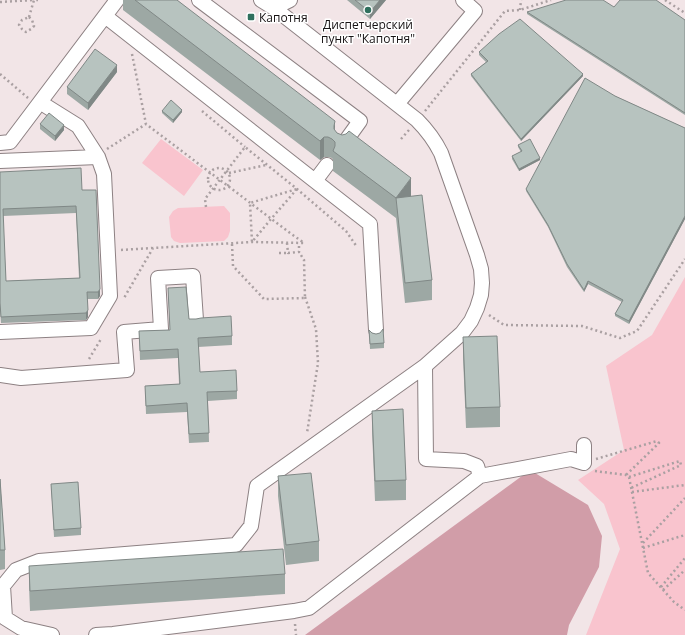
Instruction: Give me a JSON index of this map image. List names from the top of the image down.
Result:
{
  "places": {
    "other": ["Диспетчерский пункт \"Капотня\""],
    "transit": ["Капотня"]
  }
}
